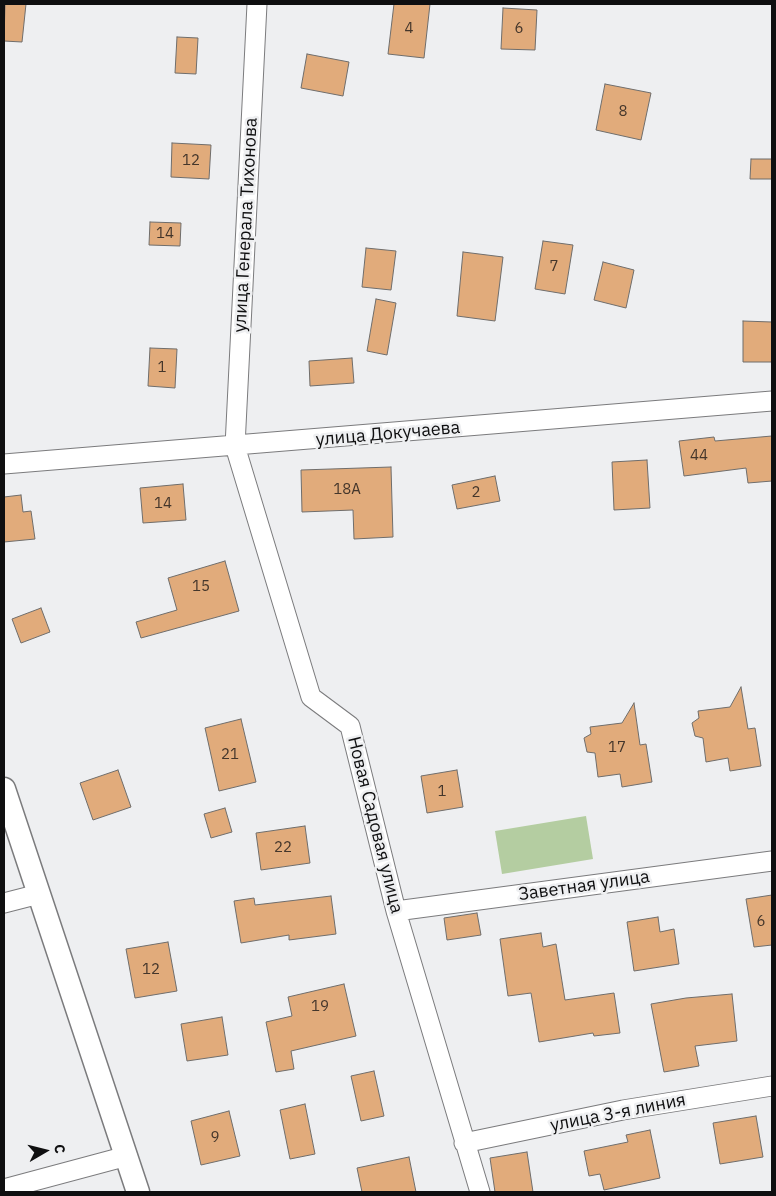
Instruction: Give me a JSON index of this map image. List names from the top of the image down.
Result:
{
  "streets": {
    "street": [
      "улица Генерала Тихонова",
      "улица Докучаева",
      "Новая Садовая улица",
      "Заветная улица",
      "улица 3-я линия"
    ]
  },
  "crossings": [
    ["улица Генерала Тихонова", "улица Докучаева"],
    ["улица Генерала Тихонова", "Новая Садовая улица"],
    ["улица Докучаева", "Новая Садовая улица"],
    ["Новая Садовая улица", "Заветная улица"],
    ["Новая Садовая улица", "улица 3-я линия"]
  ],
  "house_numbers": [
    "4",
    "6",
    "8",
    "12",
    "14",
    "7",
    "1",
    "44",
    "18А",
    "2",
    "14",
    "15",
    "17",
    "21",
    "1",
    "22",
    "6",
    "12",
    "19",
    "9"
  ],
  "north": "right"
}
